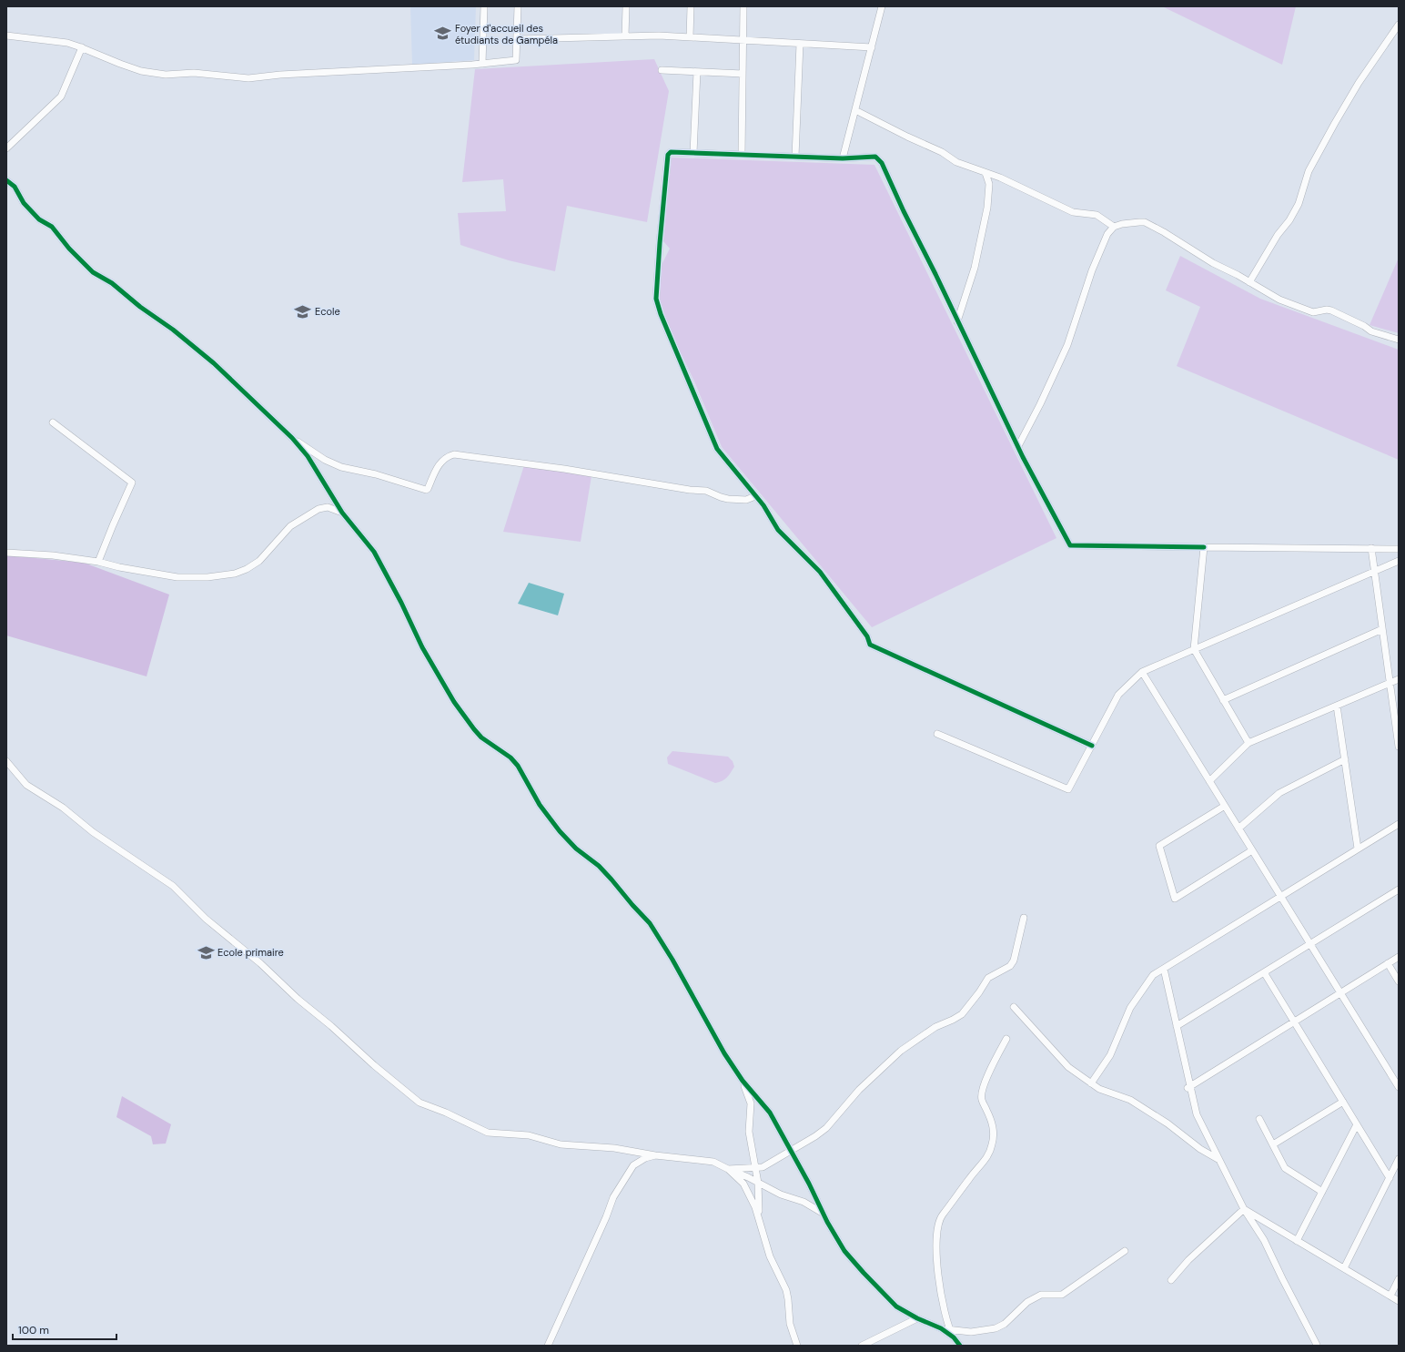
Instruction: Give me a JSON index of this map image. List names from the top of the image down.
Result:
{
  "places": {
    "school or university": ["Foyer d'accueil des étudiants de Gampéla", "Ecole", "Ecole primaire"]
  },
  "scale_bar": "100 m"
}
